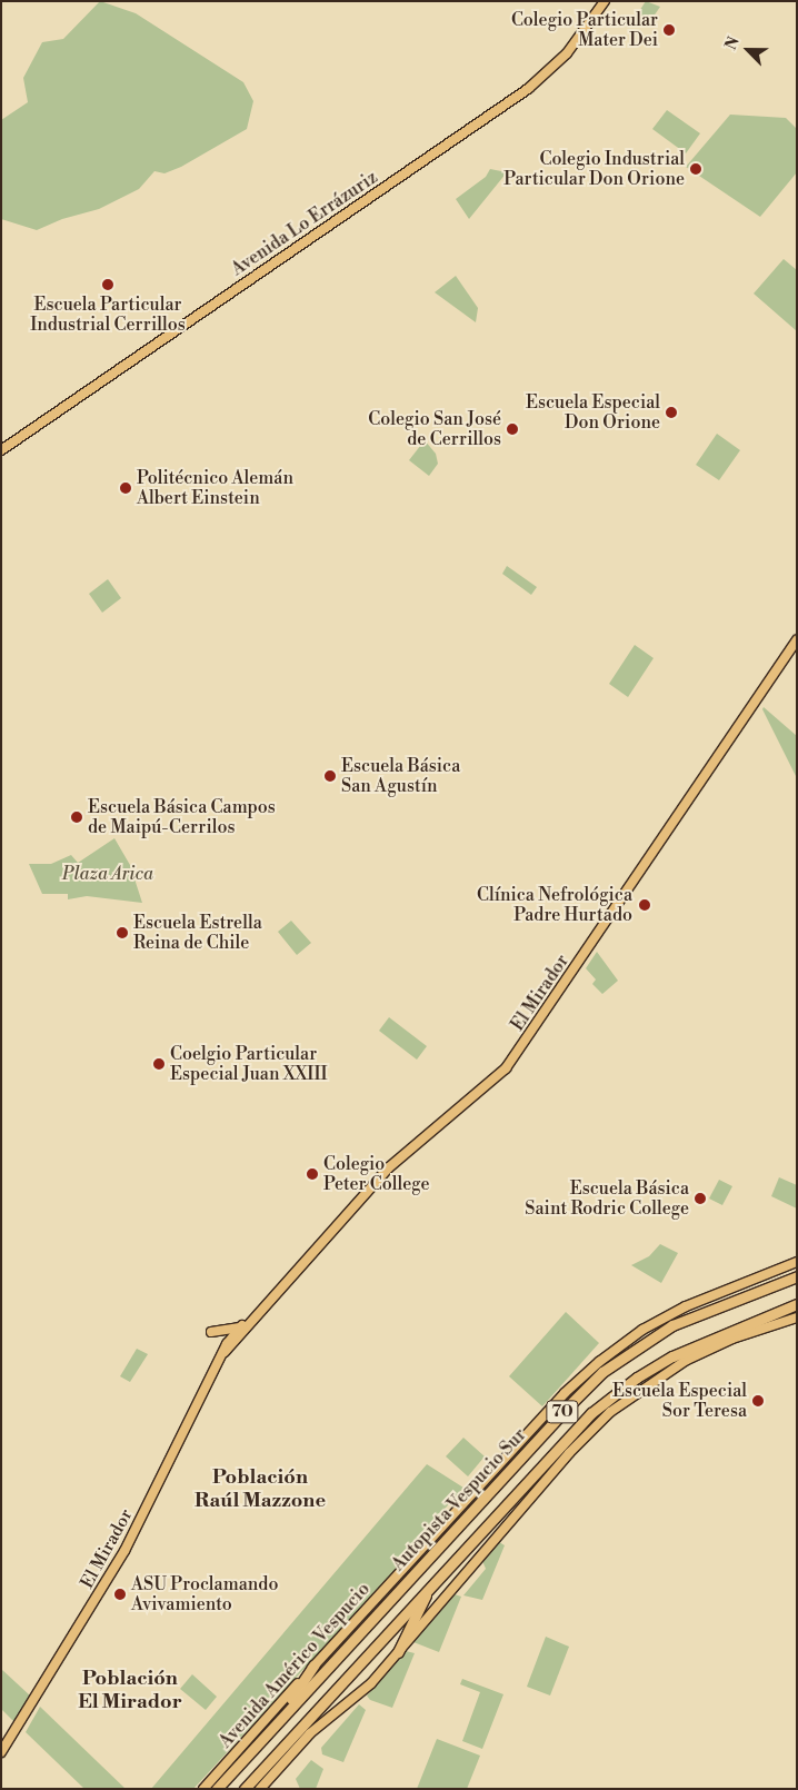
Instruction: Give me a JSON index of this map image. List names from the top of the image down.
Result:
{
  "streets": {
    "highway": ["70", "Autopista Vespucio Sur"],
    "main road": ["Avenida Lo Errázuriz", "El Mirador", "Avenida Américo Vespucio"]
  },
  "districts": ["Población Raúl Mazzone", "Población El Mirador"],
  "parks": ["Plaza Arica"],
  "places": [
    "Colegio Particular Mater Dei",
    "Colegio Industrial Particular Don Orione",
    "Escuela Particular Industrial Cerrillos",
    "Escuela Especial Don Orione",
    "Colegio San José de Cerrillos",
    "Politécnico Alemán Albert Einstein",
    "Escuela Básica San Agustín",
    "Escuela Básica Campos de Maipú-Cerrilos",
    "Clínica Nefrológica Padre Hurtado",
    "Escuela Estrella Reina de Chile",
    "Coelgio Particular Especial Juan XXIII",
    "Colegio Peter College",
    "Escuela Básica Saint Rodric College",
    "Escuela Especial Sor Teresa",
    "ASU Proclamando Avivamiento"
  ],
  "north": "top left"
}
